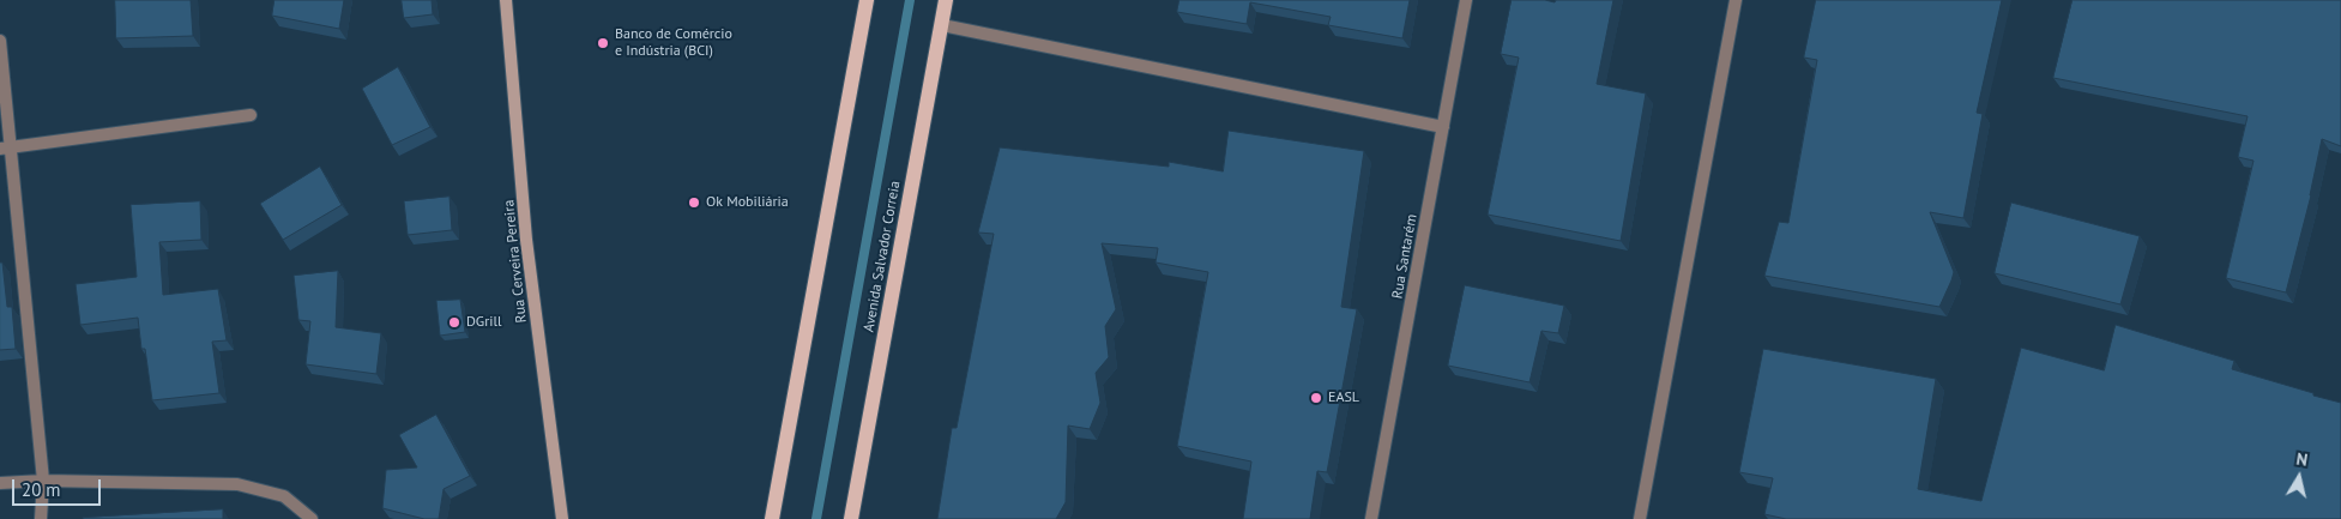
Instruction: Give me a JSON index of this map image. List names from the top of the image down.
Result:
{
  "streets": {
    "main road": ["Avenida Salvador Correia", "Rua Cerveira Pereira"],
    "street": ["Rua Santarém"]
  },
  "places": [
    "Banco de Comércio e Indústria (BCI)",
    "Ok Mobiliária",
    "DGrill",
    "EASL"
  ],
  "scale_bar": "20 m",
  "north": "top"
}
